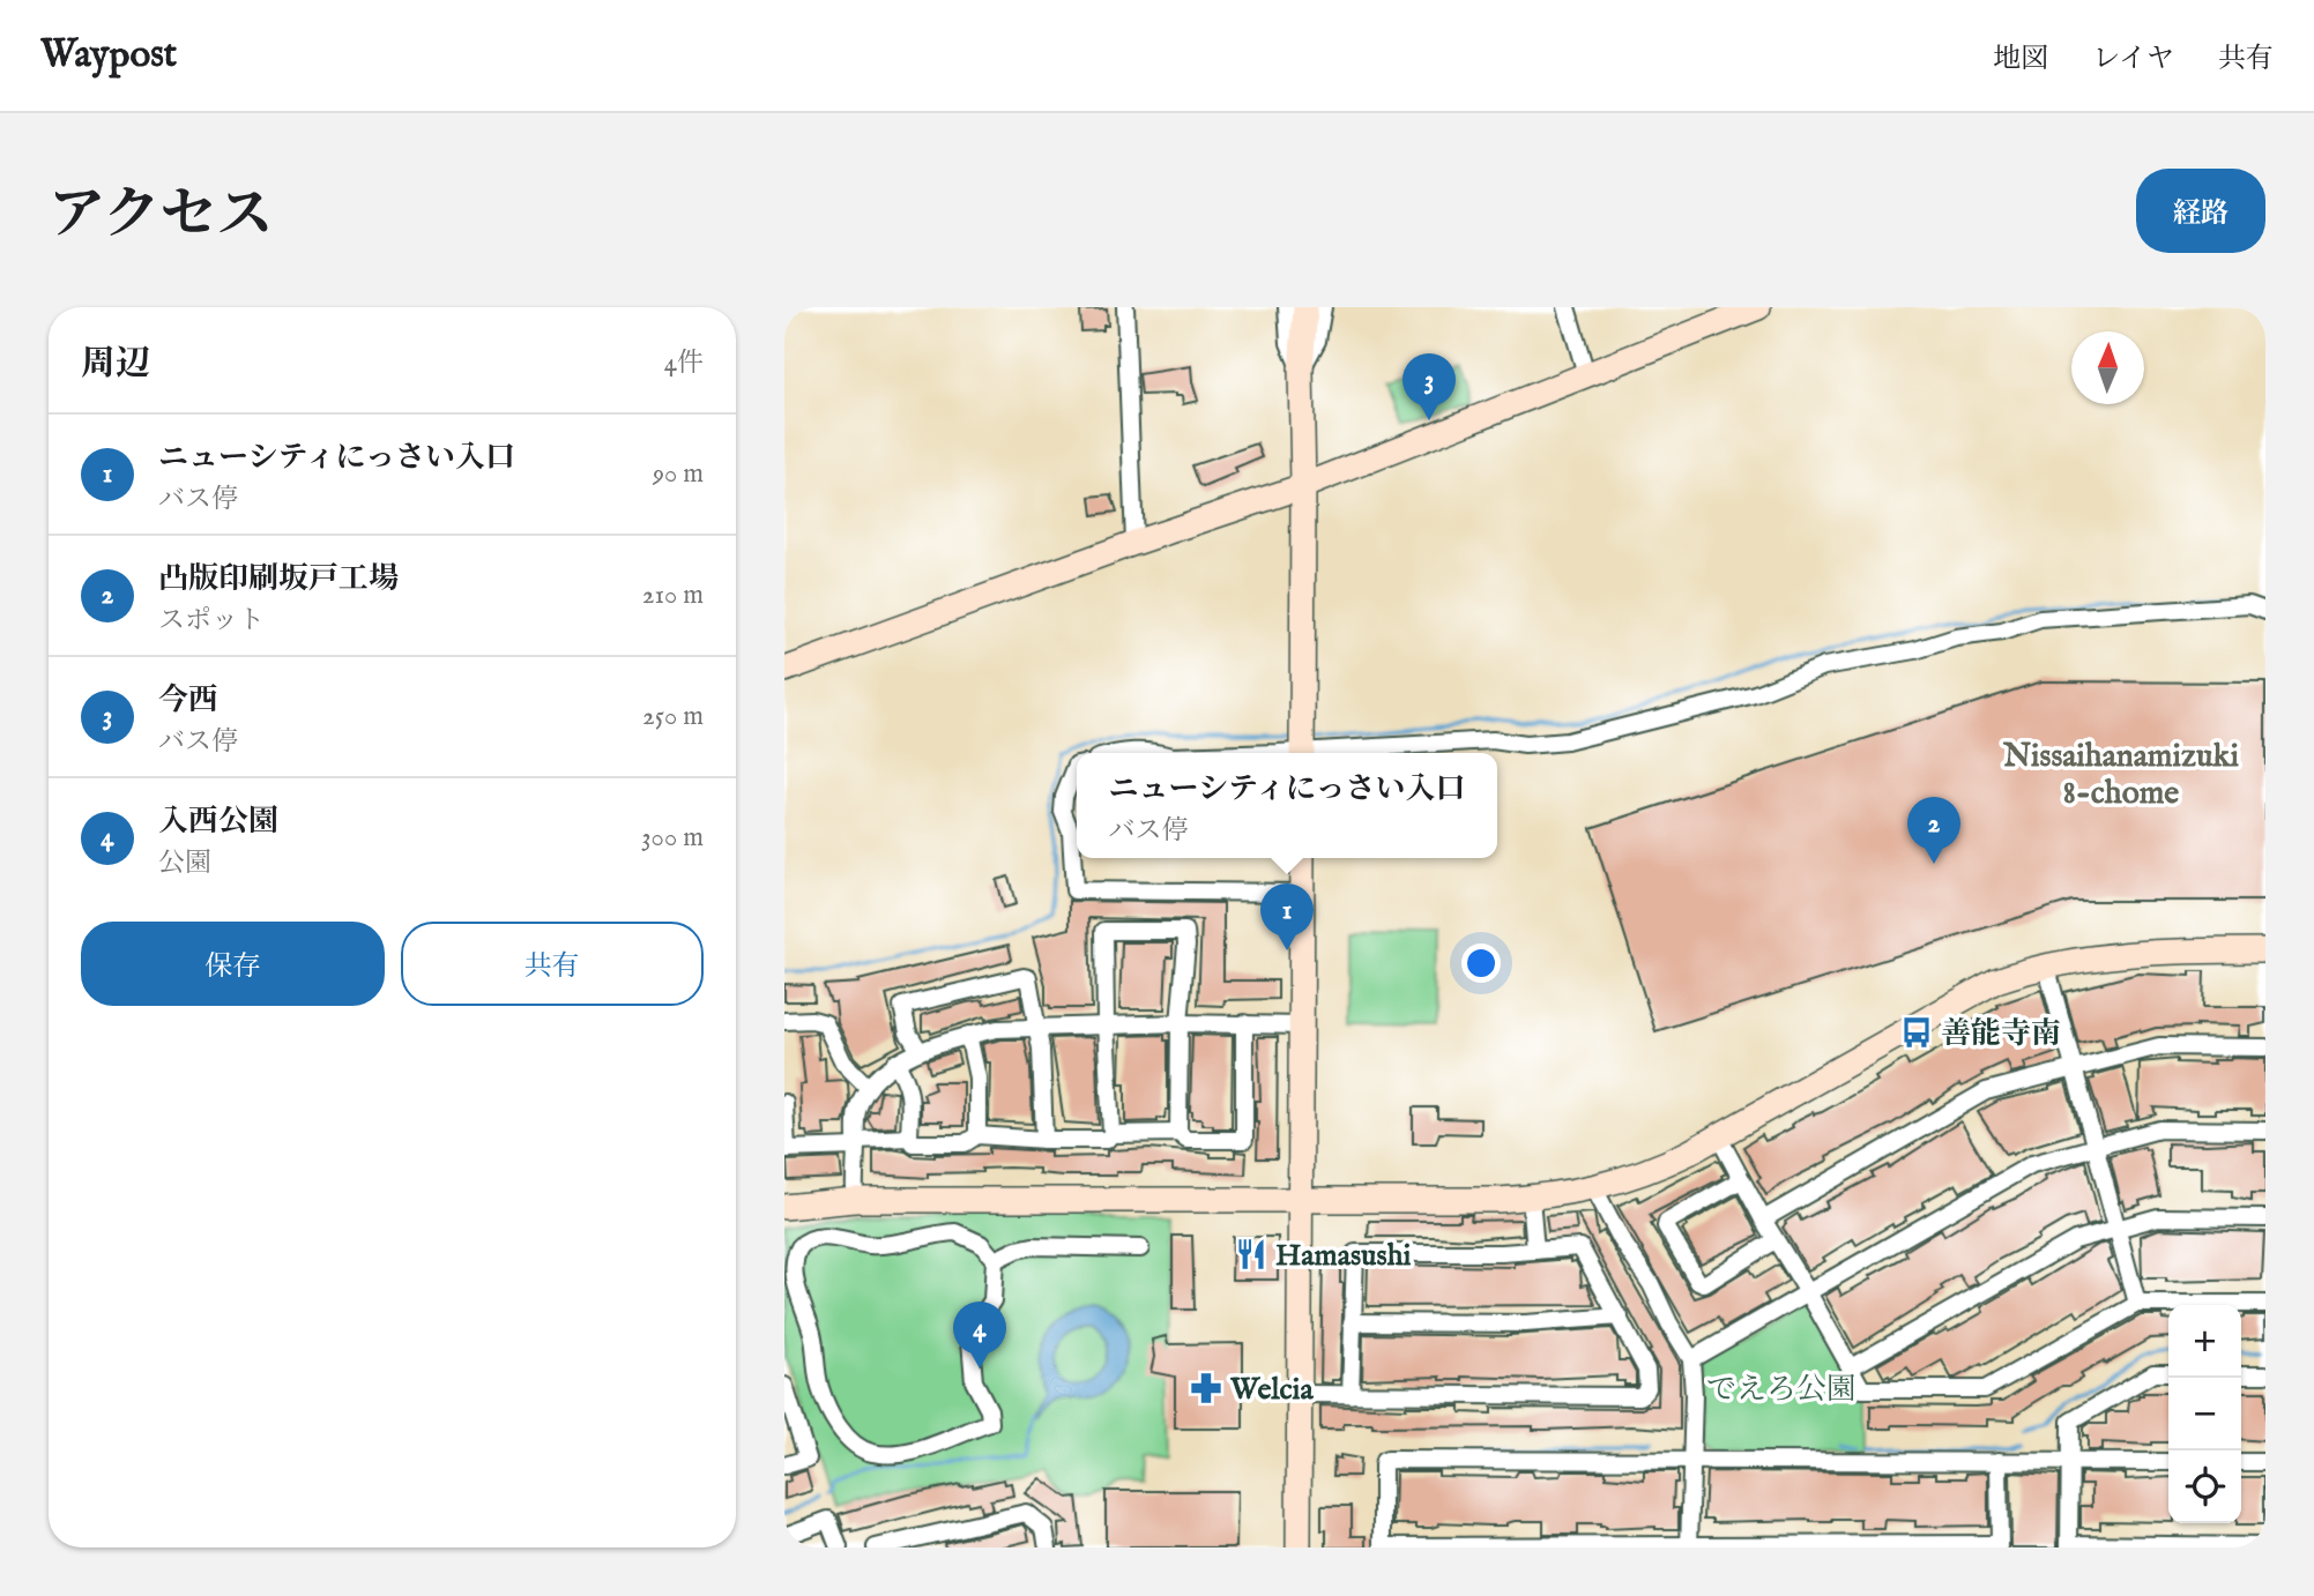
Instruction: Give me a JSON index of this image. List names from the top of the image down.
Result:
{
  "districts": ["Nissaihanamizuki 8-chome"],
  "parks": ["でえろ公園"],
  "places": {
    "bus stop": ["善能寺南"],
    "restaurant": ["Hamasushi"],
    "pharmacy": ["Welcia"]
  },
  "north": "top",
  "page": {
    "header": "Waypost",
    "nav": ["地図", "レイヤ", "共有"],
    "title": "アクセス",
    "buttons": [
      "経路",
      ["保存", "共有"]
    ],
    "heading": ["周辺", "4件"],
    "pins": [
      "3",
      "2",
      "1",
      "4"
    ],
    "list": [
      {
        "mark": "1",
        "name": "ニューシティにっさい入口",
        "note": "バス停",
        "value": "90 m"
      },
      {
        "mark": "2",
        "name": "凸版印刷坂戸工場",
        "note": "スポット",
        "value": "210 m"
      },
      {
        "mark": "3",
        "name": "今西",
        "note": "バス停",
        "value": "250 m"
      },
      {
        "mark": "4",
        "name": "入西公園",
        "note": "公園",
        "value": "300 m"
      }
    ],
    "popup": ["ニューシティにっさい入口", "バス停"],
    "map_buttons": ["+", "−"]
  }
}
